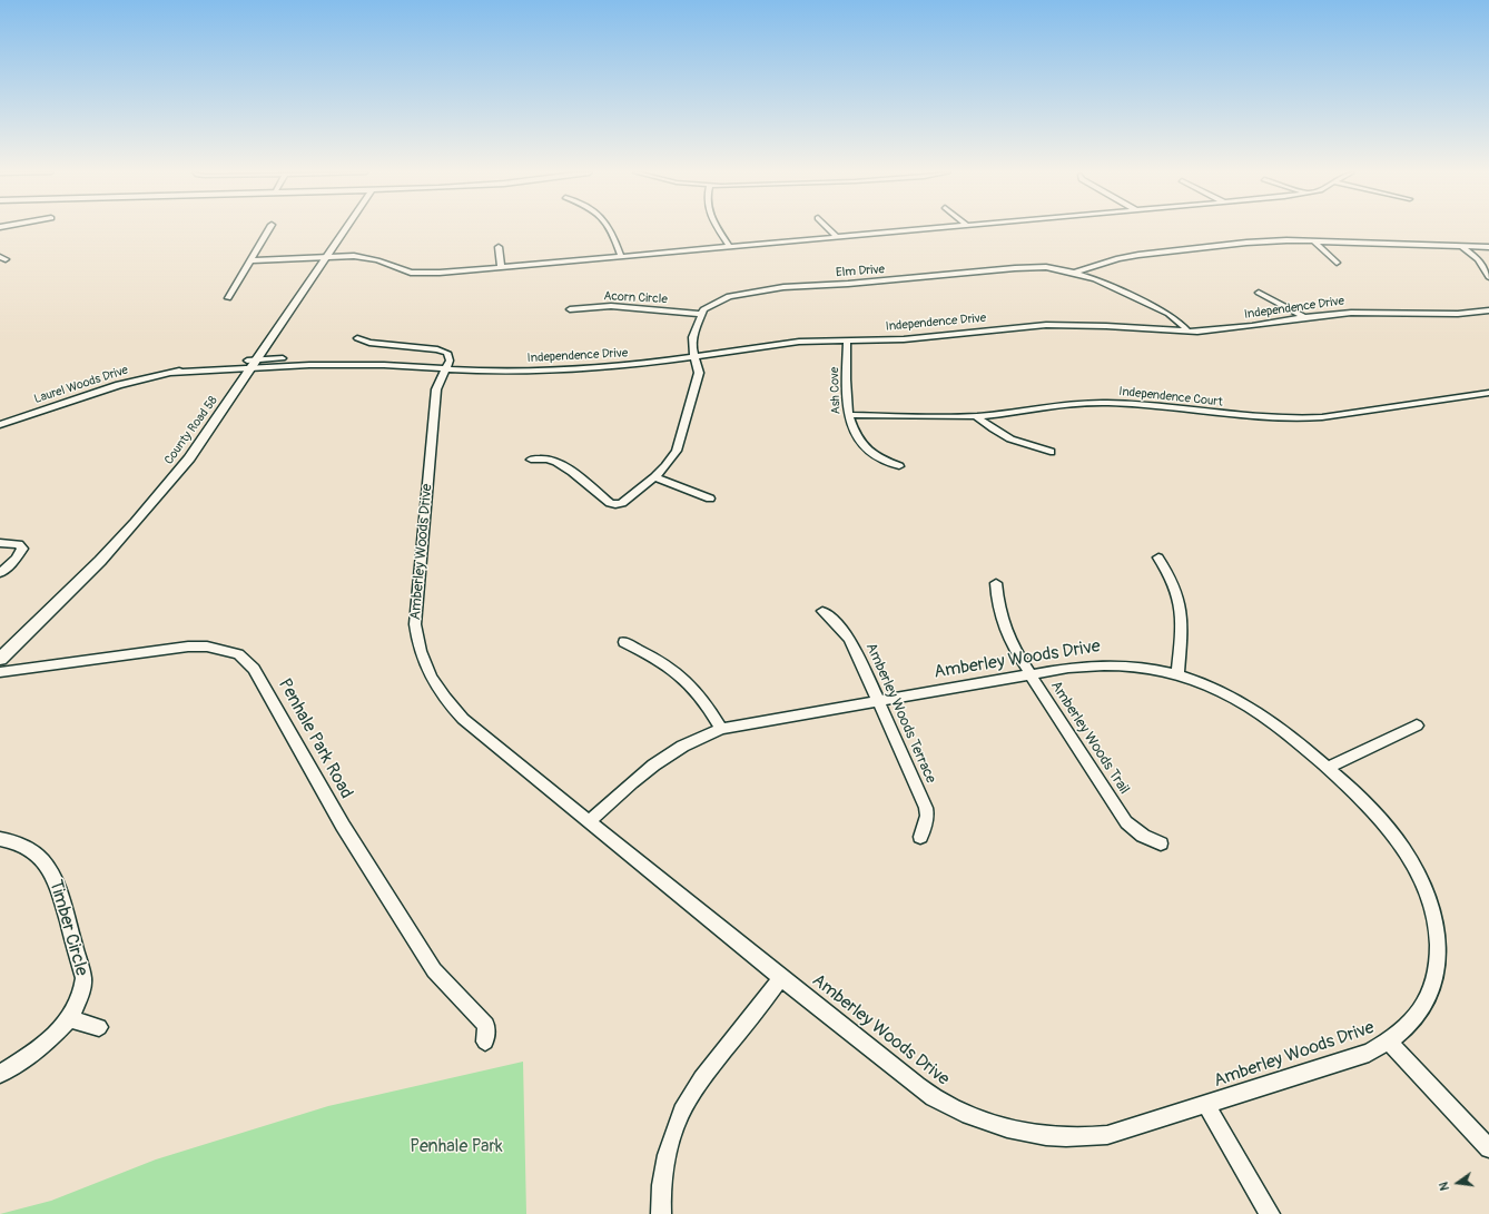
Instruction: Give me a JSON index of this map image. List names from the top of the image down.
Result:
{
  "streets": {
    "street": [
      "Elm Drive",
      "Acorn Circle",
      "Independence Drive",
      "Laurel Woods Drive",
      "Ash Cove",
      "Independence Court",
      "County Road 58",
      "Amberley Woods Drive",
      "Amberley Woods Terrace",
      "Amberley Woods Trail",
      "Penhale Park Road",
      "Timber Circle"
    ]
  },
  "crossings": [
    ["Elm Drive", "Acorn Circle"],
    ["Elm Drive", "Independence Drive"],
    ["Independence Drive", "Laurel Woods Drive"],
    ["Independence Drive", "Ash Cove"],
    ["Independence Drive", "County Road 58"],
    ["Independence Drive", "Amberley Woods Drive"],
    ["Laurel Woods Drive", "County Road 58"],
    ["Ash Cove", "Independence Court"],
    ["Amberley Woods Drive", "Amberley Woods Terrace"],
    ["Amberley Woods Drive", "Amberley Woods Trail"]
  ],
  "parks": ["Penhale Park"],
  "north": "left"
}
